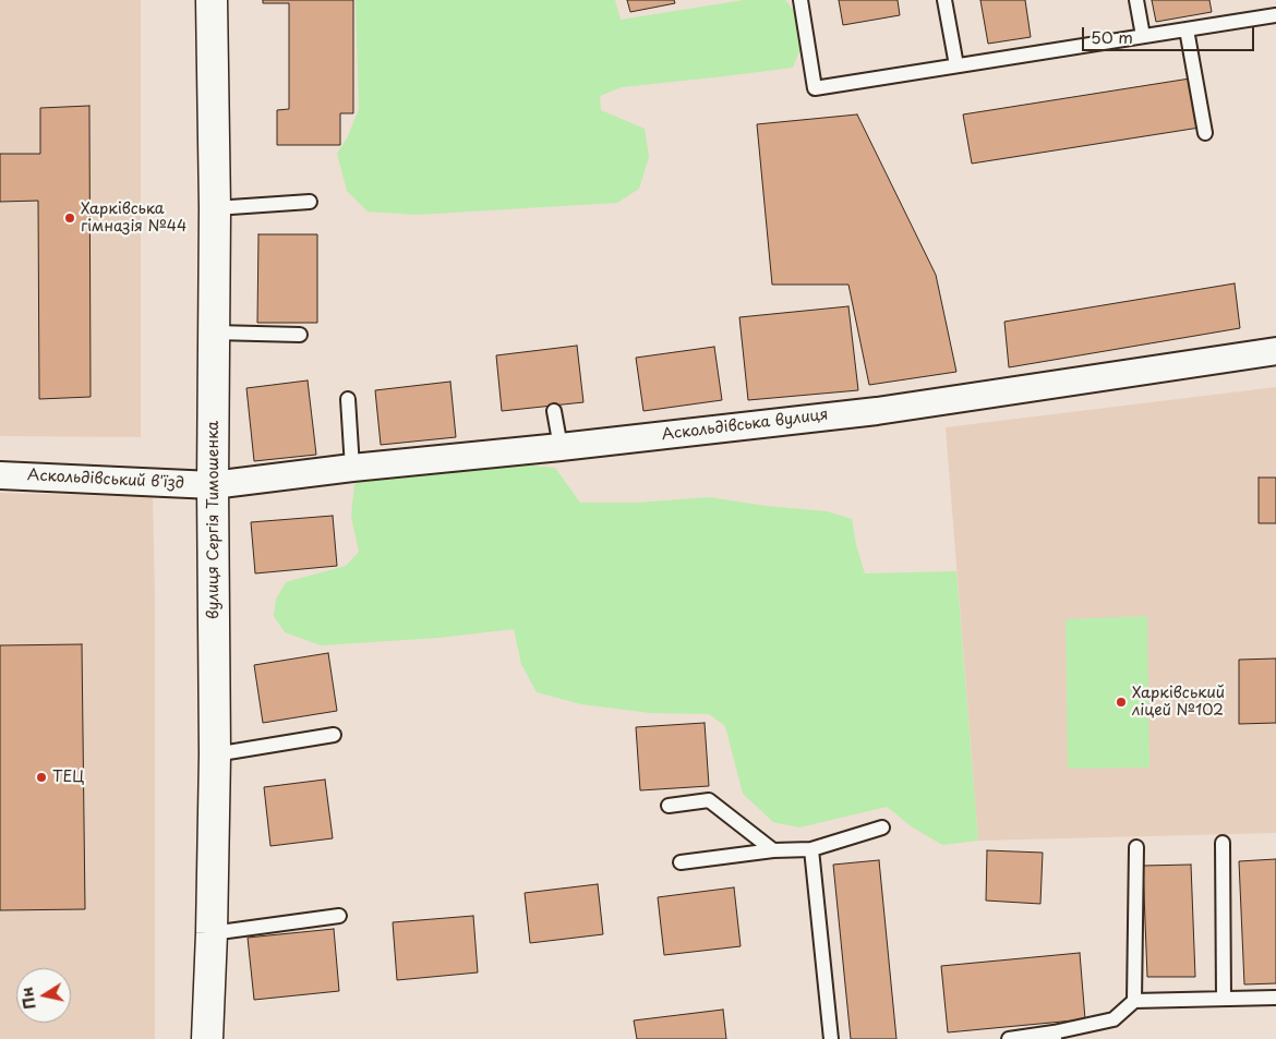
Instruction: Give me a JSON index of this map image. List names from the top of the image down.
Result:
{
  "streets": {
    "street": ["Аскольдівська вулиця", "Аскольдівський в'їзд", "вулиця Сергія Тимошенка"]
  },
  "crossings": [
    ["Аскольдівська вулиця", "Аскольдівський в'їзд"],
    ["Аскольдівська вулиця", "вулиця Сергія Тимошенка"],
    ["Аскольдівський в'їзд", "вулиця Сергія Тимошенка"]
  ],
  "places": ["Харківська гімназія №44", "Харківський ліцей №102", "ТЕЦ"],
  "scale_bar": "50 m",
  "north": "left"
}
